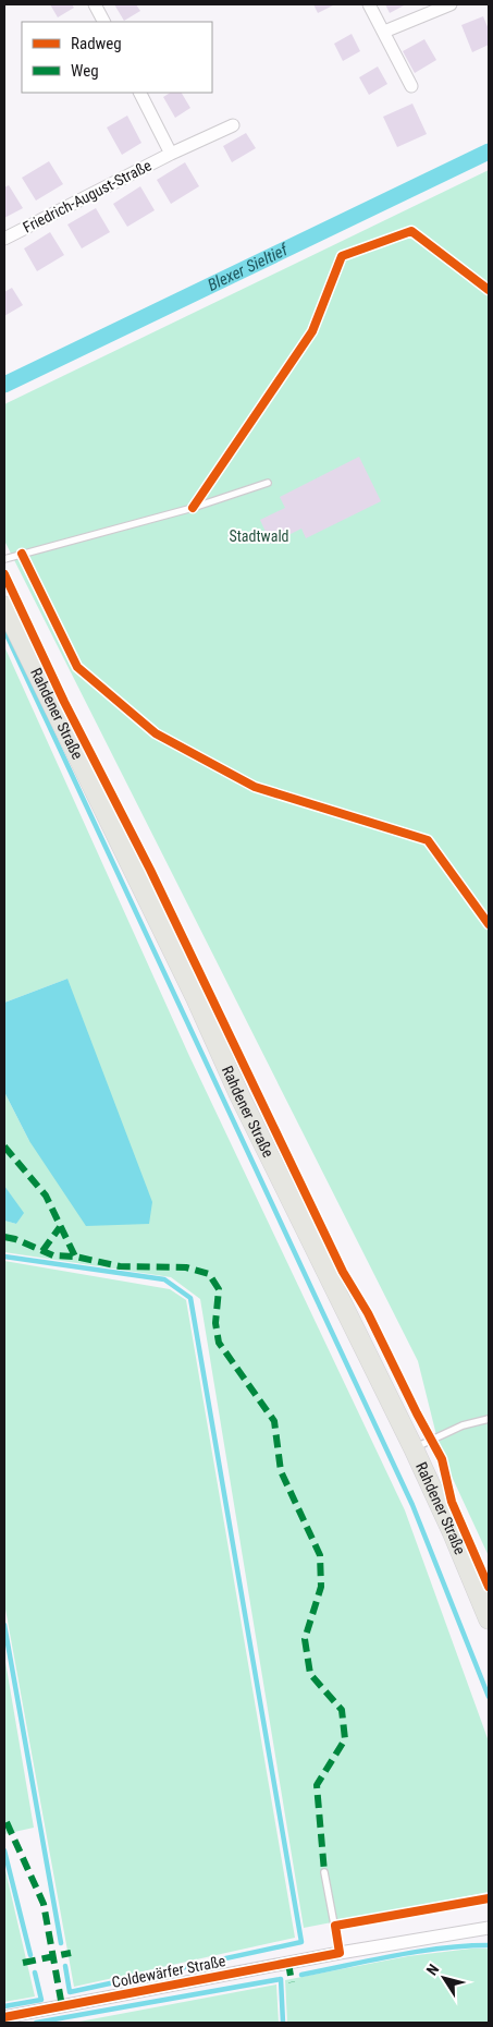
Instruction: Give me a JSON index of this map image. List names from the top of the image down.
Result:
{
  "streets": {
    "main road": ["Rahdener Straße"],
    "street": ["Friedrich-August-Straße", "Coldewärfer Straße"]
  },
  "water": ["Blexer Sieltief"],
  "parks": ["Stadtwald"],
  "legend": ["Radweg", "Weg"],
  "north": "top left"
}
